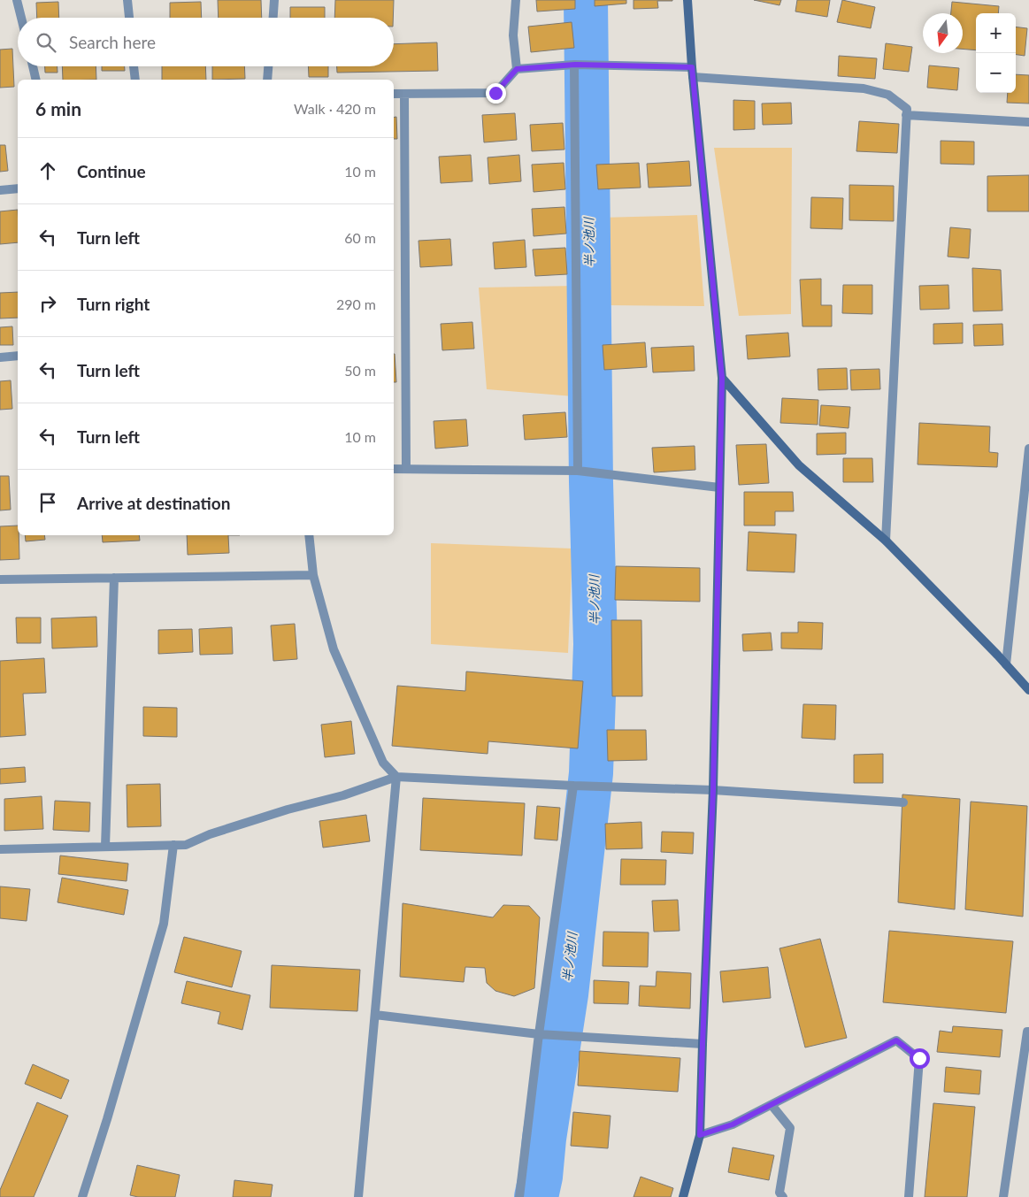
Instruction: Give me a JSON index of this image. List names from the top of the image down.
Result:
{
  "water": ["半ノ池川"],
  "north": "bottom",
  "page": {
    "map_buttons": ["+", "−"],
    "search": "Search here",
    "heading": ["6 min", "Walk · 420 m"],
    "list": [
      ["Continue", "10 m"],
      ["Turn left", "60 m"],
      ["Turn right", "290 m"],
      ["Turn left", "50 m"],
      ["Turn left", "10 m"],
      "Arrive at destination"
    ]
  }
}
